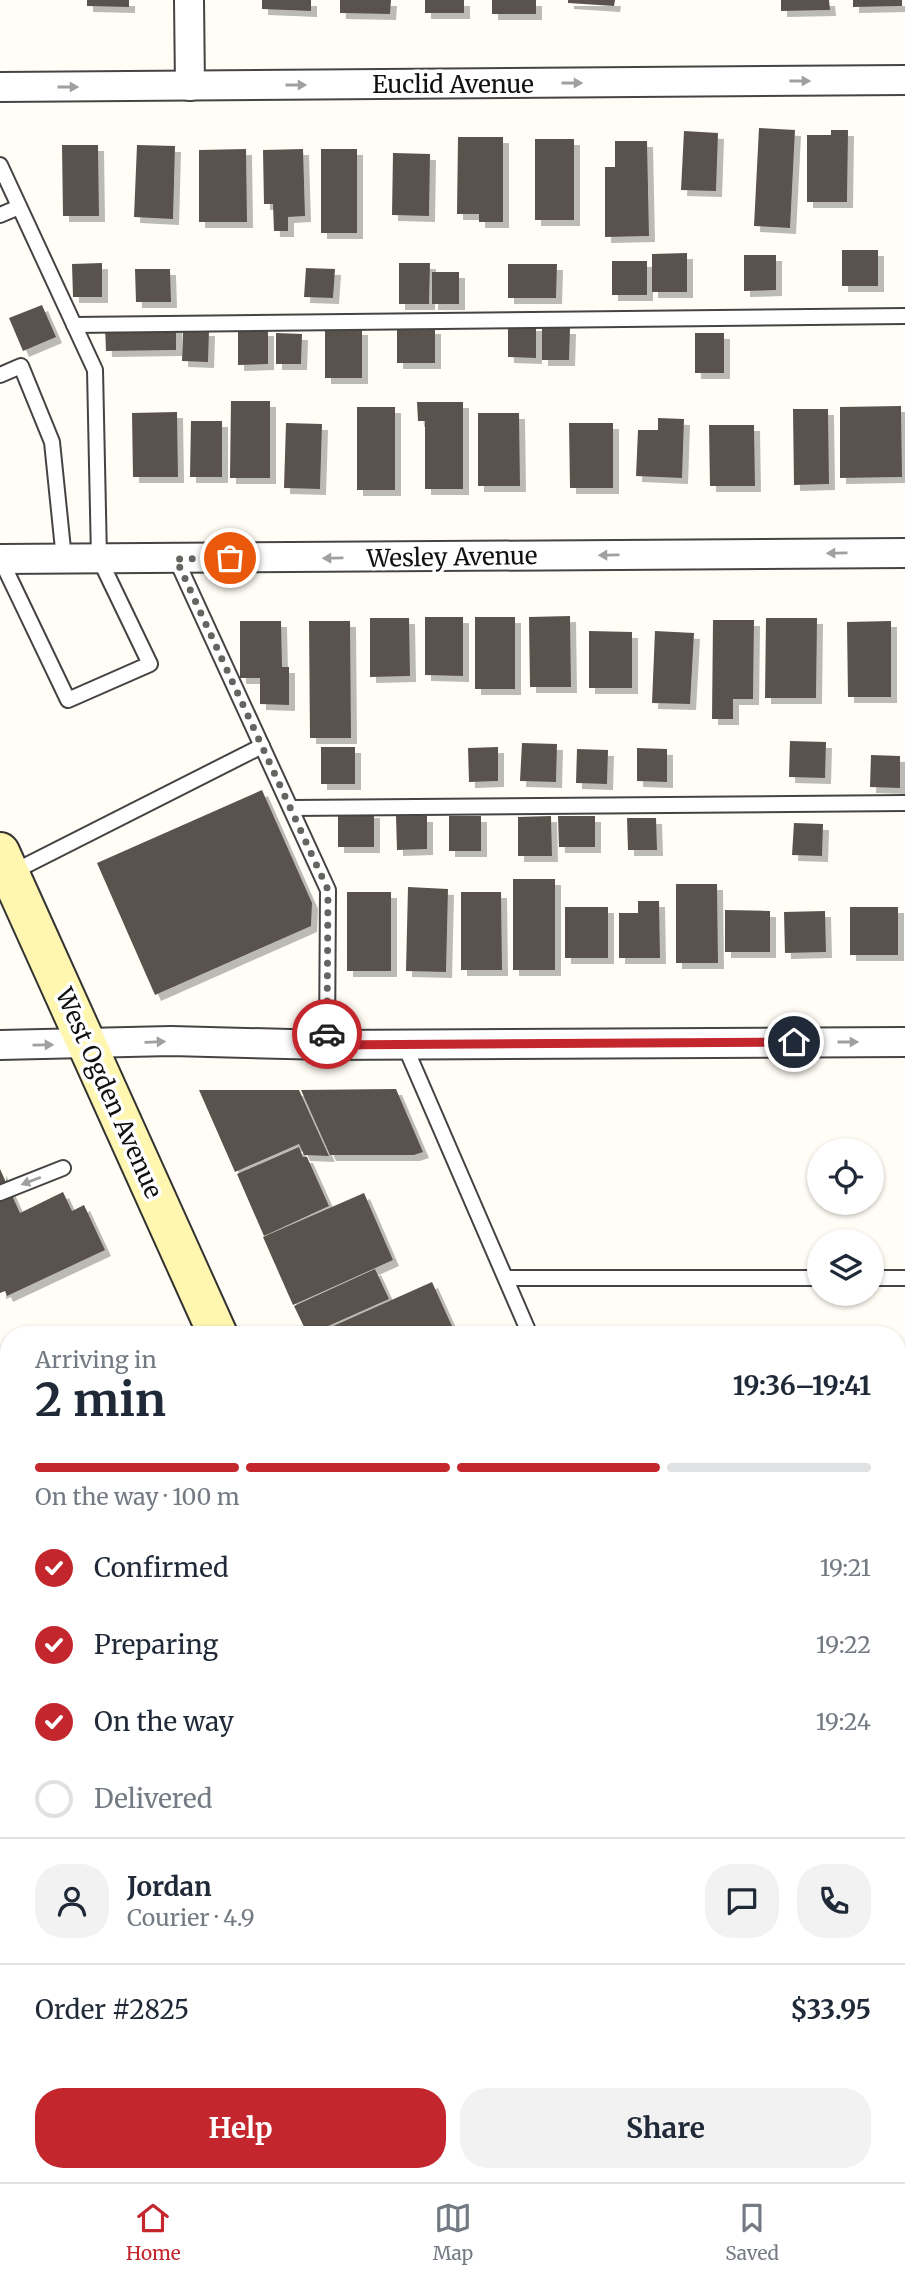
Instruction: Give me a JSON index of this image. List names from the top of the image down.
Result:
{
  "streets": {
    "main road": ["West Ogden Avenue"],
    "street": ["Euclid Avenue", "Wesley Avenue"]
  },
  "one_way": ["Euclid Avenue", "Wesley Avenue"],
  "page": {
    "heading": ["2 min", "Arriving in", "19:36–19:41"],
    "panel": [
      "Jordan",
      "Courier · 4.9",
      "Order #2825",
      "$33.95"
    ],
    "bar": "On the way · 100 m",
    "list": [
      ["Confirmed", "19:21"],
      ["Preparing", "19:22"],
      ["On the way", "19:24"],
      "Delivered"
    ],
    "buttons": ["Help", "Share"],
    "tabs": ["Home", "Map", "Saved"]
  }
}
